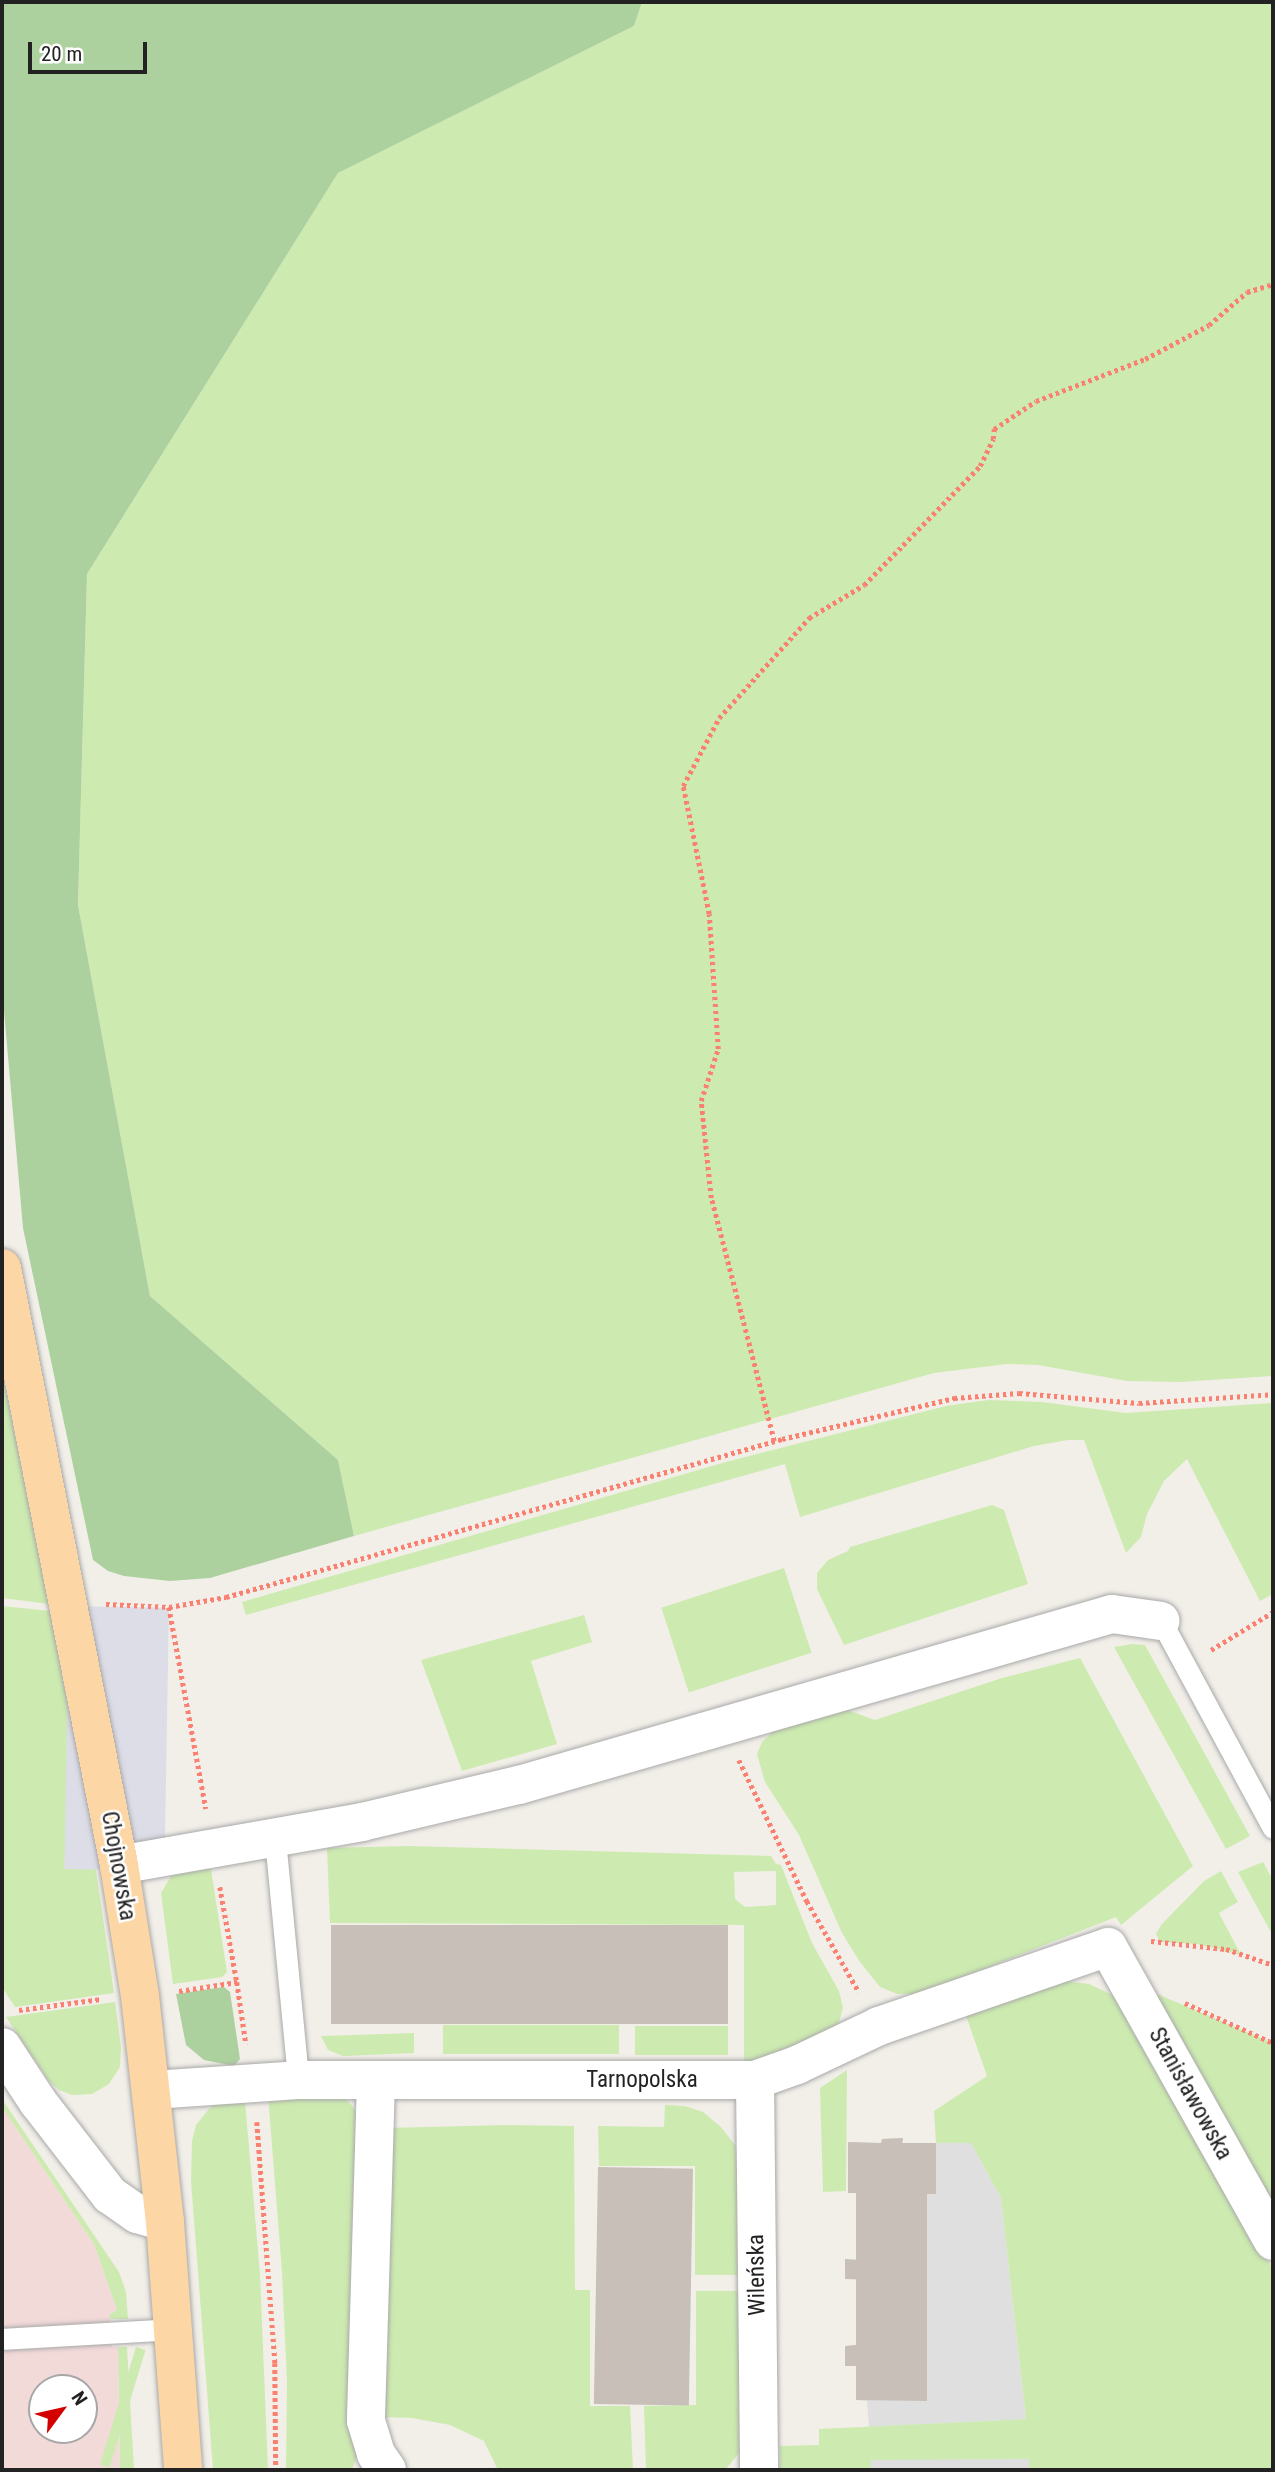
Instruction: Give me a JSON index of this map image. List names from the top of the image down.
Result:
{
  "streets": {
    "main road": ["Chojnowska"],
    "street": ["Tarnopolska", "Stanisławowska", "Wileńska"]
  },
  "crossings": [
    ["Chojnowska", "Tarnopolska"],
    ["Tarnopolska", "Stanisławowska"],
    ["Tarnopolska", "Wileńska"]
  ],
  "scale_bar": "20 m",
  "north": "top right"
}
